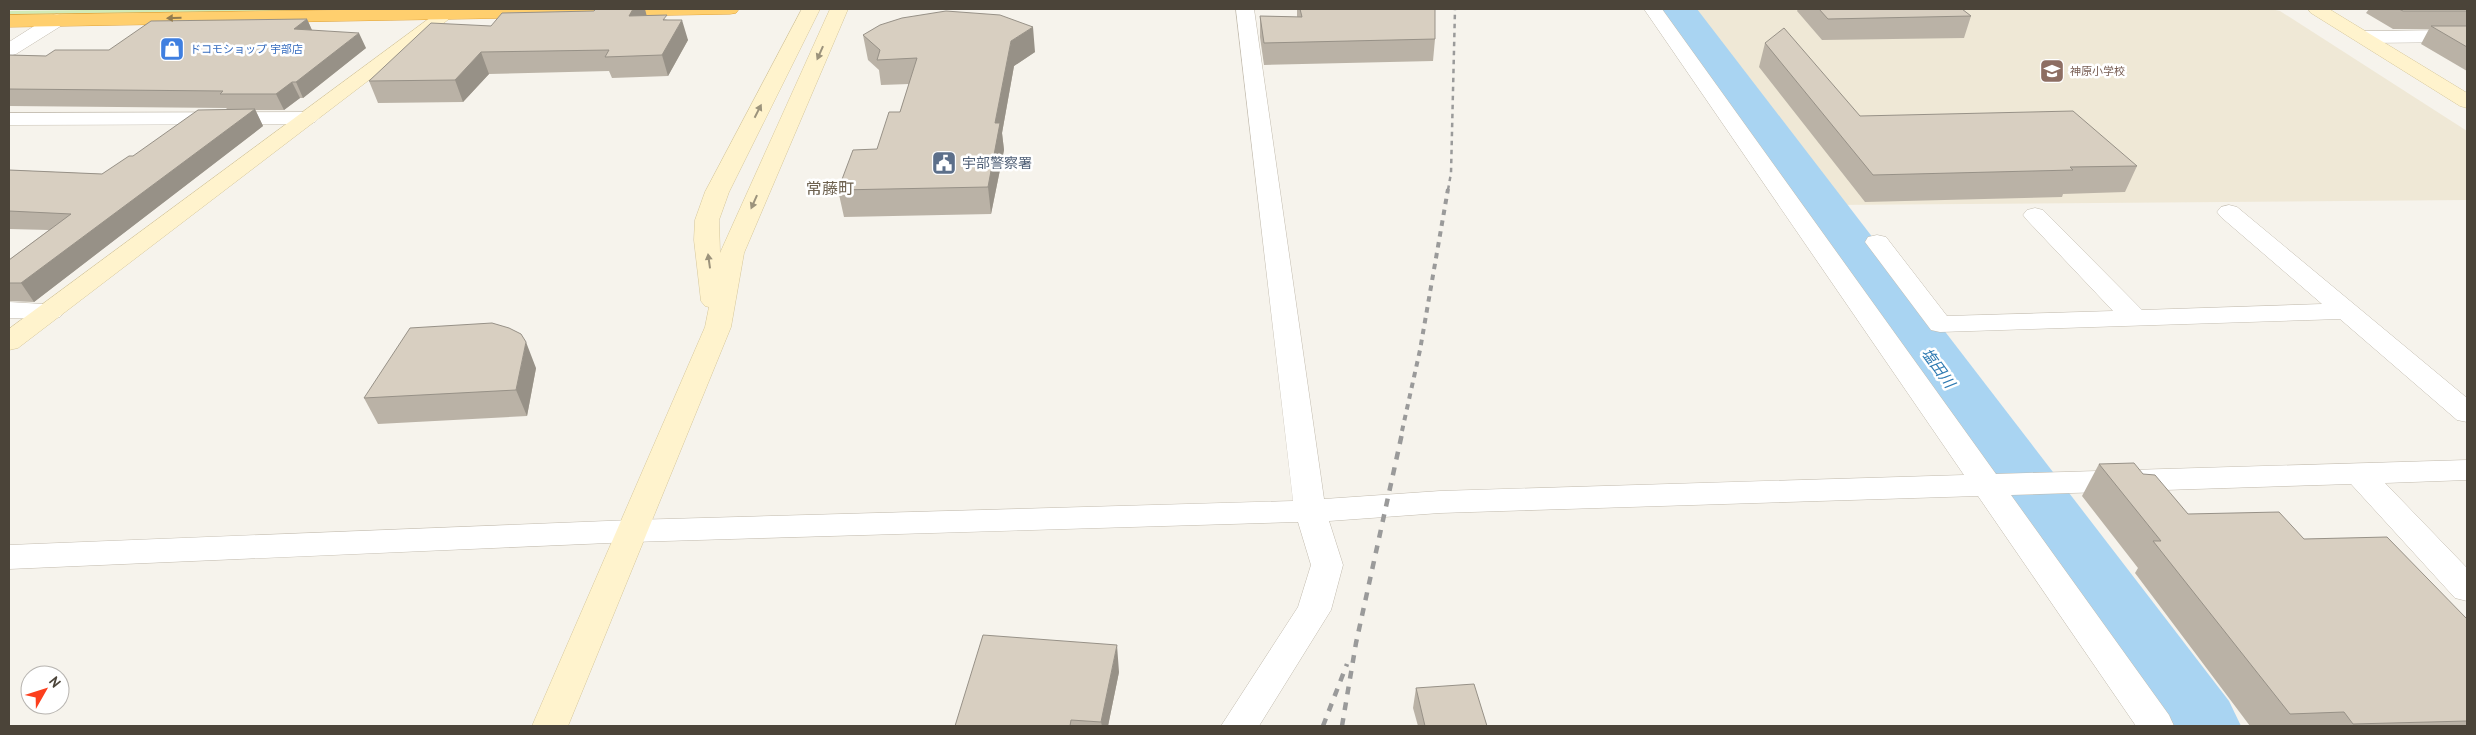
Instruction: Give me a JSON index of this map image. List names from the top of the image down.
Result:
{
  "districts": ["常藤町"],
  "water": ["塩田川"],
  "places": {
    "shop": ["ドコモショップ 宇部店"],
    "school or university": ["神原小学校"],
    "public building": ["宇部警察署"]
  },
  "north": "top right"
}
